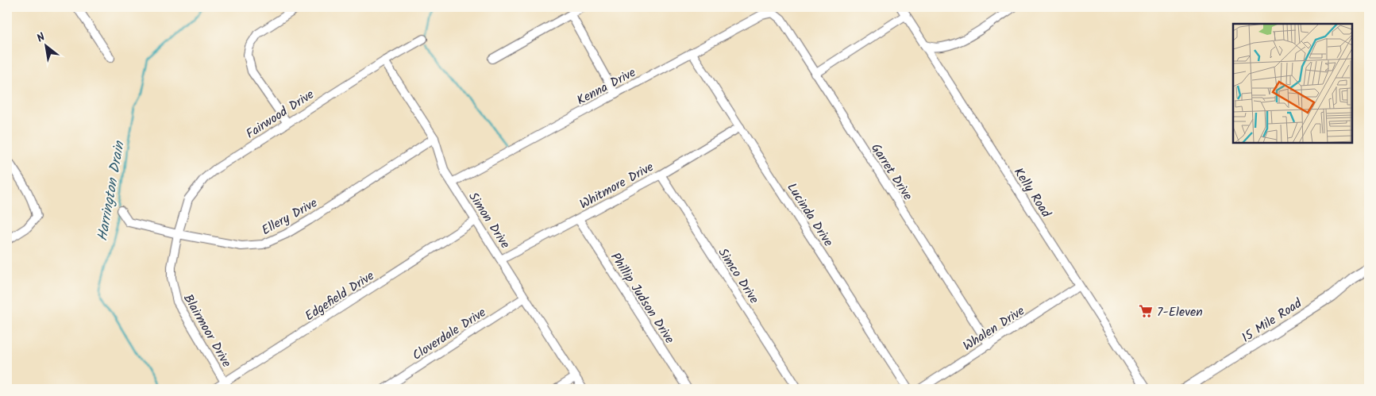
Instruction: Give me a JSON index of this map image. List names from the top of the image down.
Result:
{
  "streets": {
    "main road": ["15 Mile Road"],
    "street": [
      "Kenna Drive",
      "Fairwood Drive",
      "Garret Drive",
      "Whitmore Drive",
      "Kelly Road",
      "Lucinda Drive",
      "Ellery Drive",
      "Simon Drive",
      "Simco Drive",
      "Edgefield Drive",
      "Phillip Judson Drive",
      "Whalen Drive",
      "Blairmoor Drive",
      "Cloverdale Drive"
    ]
  },
  "crossings": [
    ["Kenna Drive", "Garret Drive"],
    ["Kenna Drive", "Lucinda Drive"],
    ["Kenna Drive", "Simon Drive"],
    ["Fairwood Drive", "Ellery Drive"],
    ["Fairwood Drive", "Simon Drive"],
    ["Fairwood Drive", "Blairmoor Drive"],
    ["Garret Drive", "Whalen Drive"],
    ["Whitmore Drive", "Lucinda Drive"],
    ["Whitmore Drive", "Simon Drive"],
    ["Whitmore Drive", "Simco Drive"],
    ["Whitmore Drive", "Phillip Judson Drive"],
    ["Kelly Road", "Whalen Drive"],
    ["Ellery Drive", "Simon Drive"],
    ["Ellery Drive", "Blairmoor Drive"],
    ["Simon Drive", "Edgefield Drive"],
    ["Simon Drive", "Cloverdale Drive"],
    ["Edgefield Drive", "Blairmoor Drive"]
  ],
  "water": ["Harrington Drain"],
  "places": {
    "supermarket": ["7-Eleven"]
  },
  "north": "top left"
}
